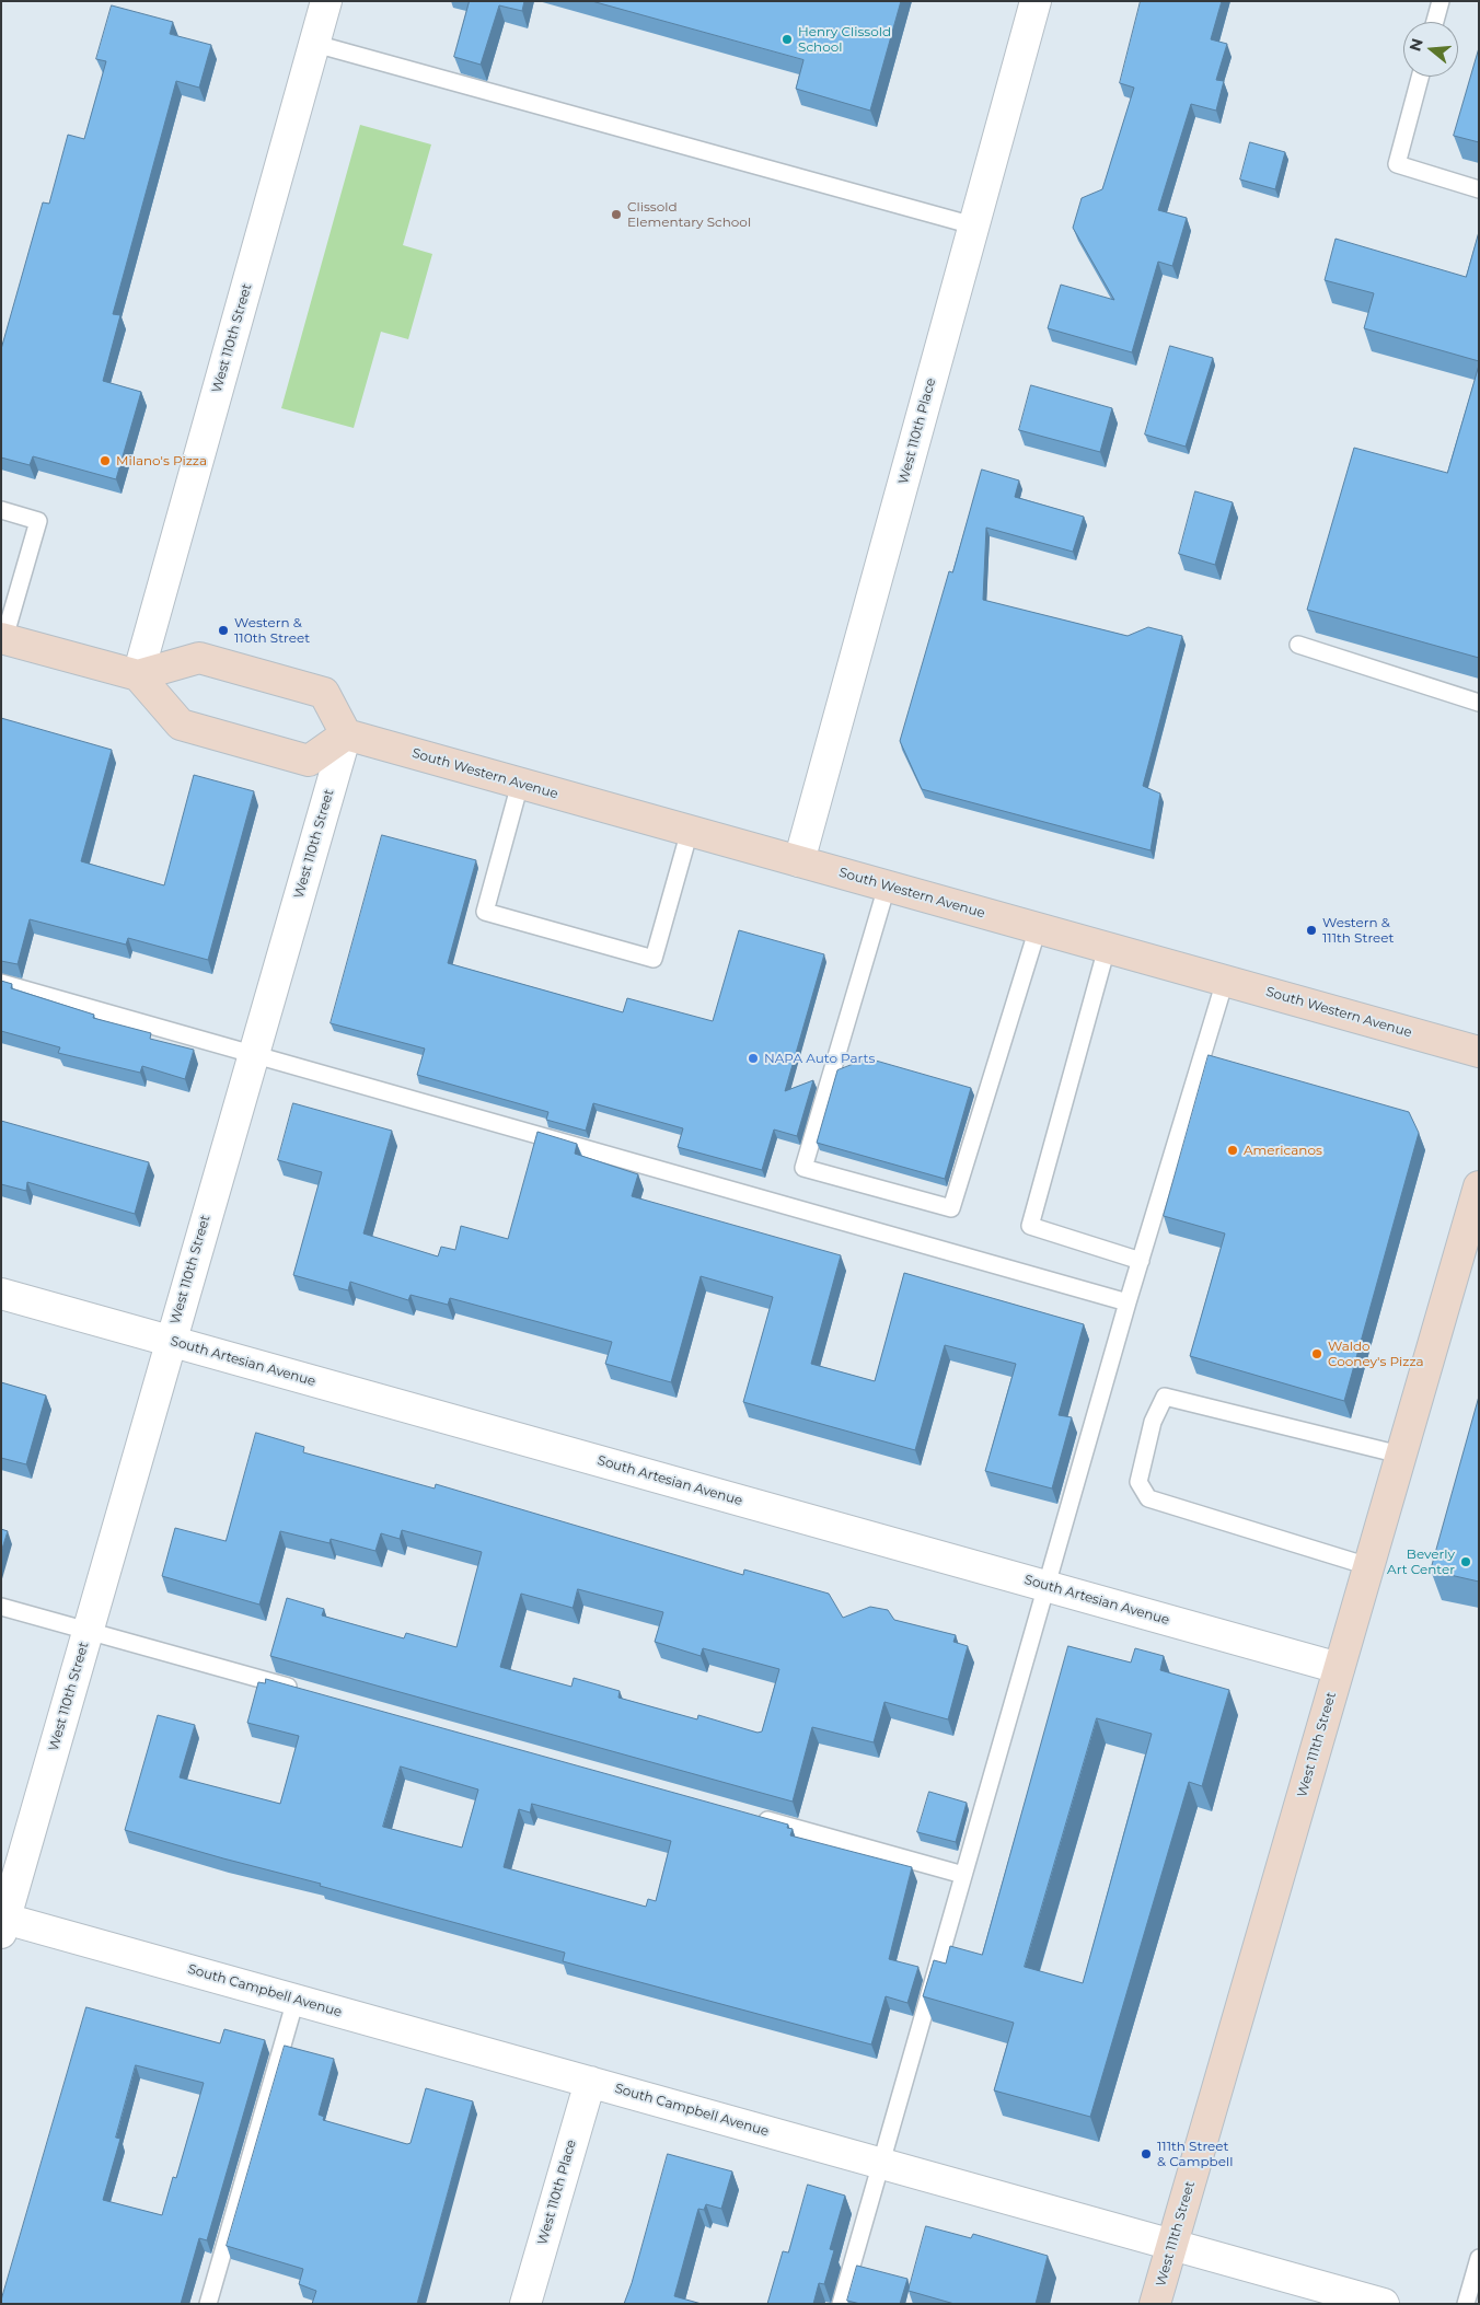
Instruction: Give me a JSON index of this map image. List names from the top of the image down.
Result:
{
  "streets": {
    "main road": ["South Western Avenue", "West 111th Street"],
    "street": [
      "West 110th Street",
      "West 110th Place",
      "South Artesian Avenue",
      "South Campbell Avenue"
    ]
  },
  "crossings": [
    ["West 110th Street", "South Western Avenue"],
    ["West 110th Street", "South Artesian Avenue"],
    ["West 110th Street", "South Campbell Avenue"],
    ["West 110th Place", "South Western Avenue"],
    ["West 110th Place", "South Campbell Avenue"],
    ["South Artesian Avenue", "West 111th Street"],
    ["West 111th Street", "South Campbell Avenue"]
  ],
  "places": [
    "Henry Clissold School",
    "Clissold Elementary School",
    "Milano's Pizza",
    "Western & 110th Street",
    "Western & 111th Street",
    "NAPA Auto Parts",
    "Americanos",
    "Waldo Cooney's Pizza",
    "Beverly Art Center",
    "111th Street & Campbell"
  ],
  "north": "left"
}
